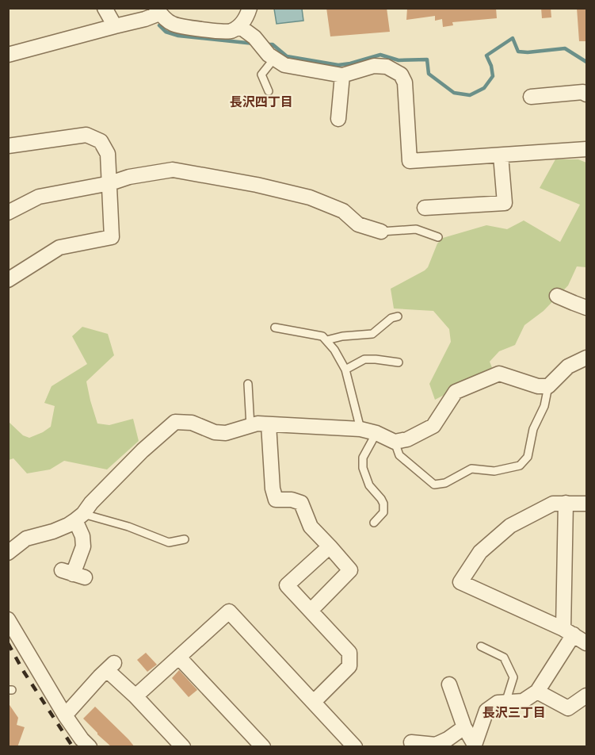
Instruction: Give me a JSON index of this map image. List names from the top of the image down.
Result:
{
  "districts": ["長沢四丁目", "長沢三丁目"]
}
